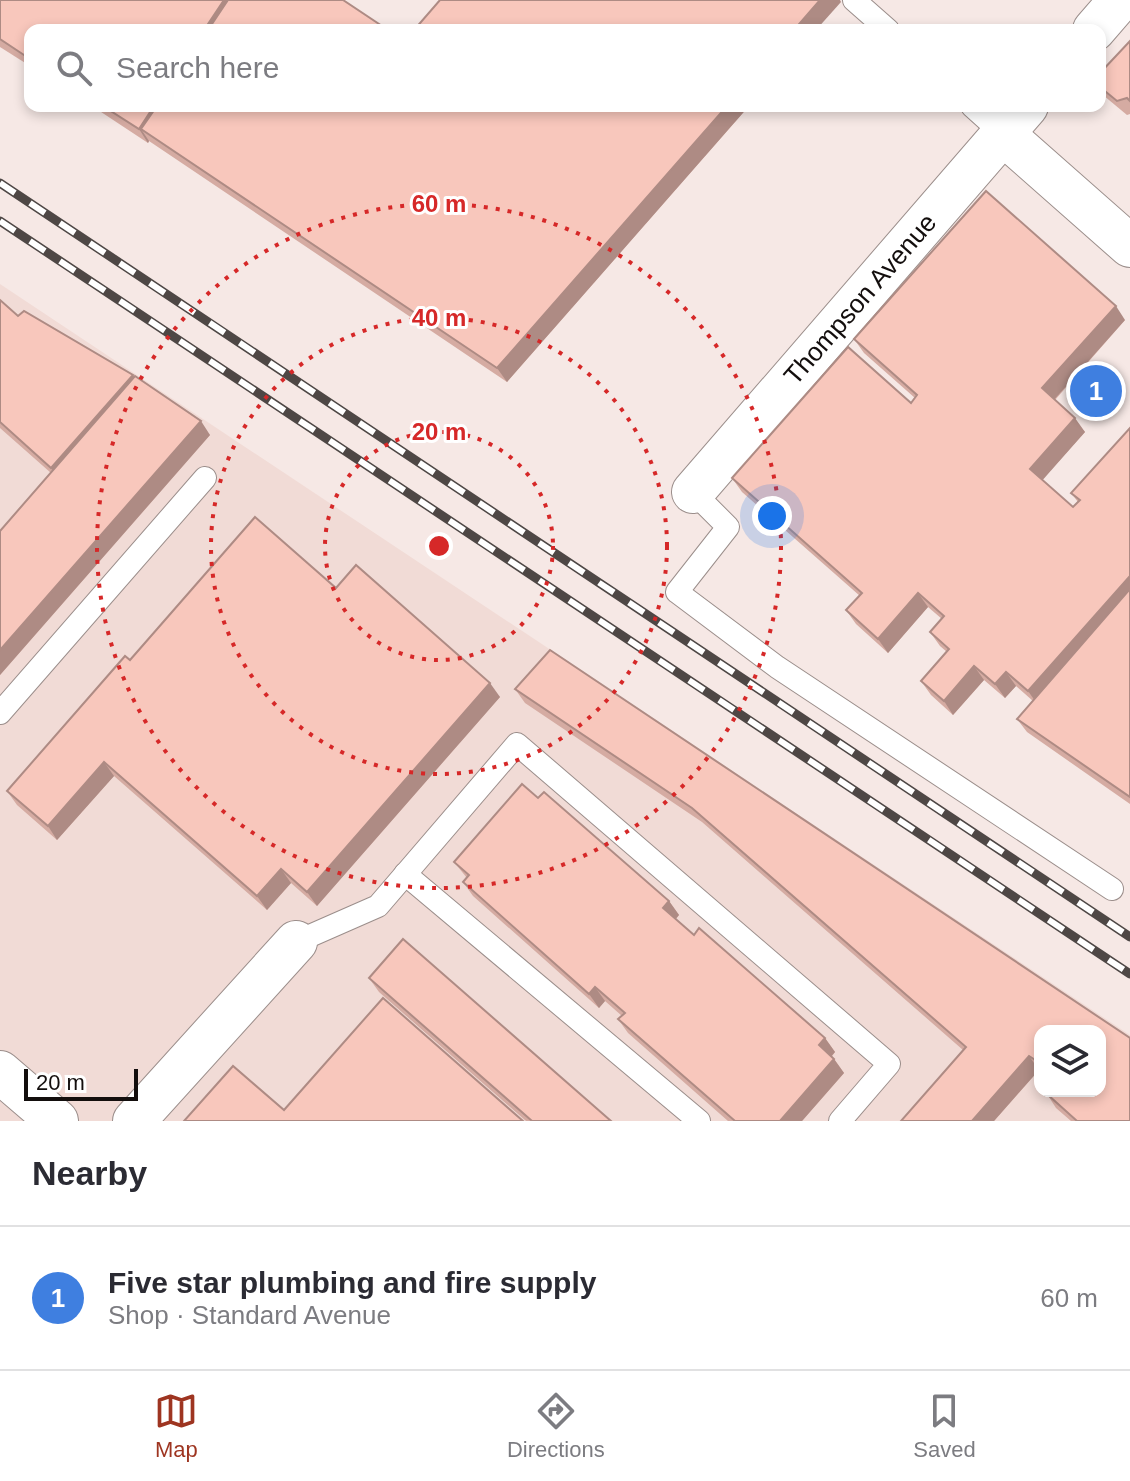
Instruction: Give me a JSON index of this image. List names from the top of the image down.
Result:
{
  "streets": {
    "street": ["Thompson Avenue"]
  },
  "scale_bar": "20 m",
  "page": {
    "search": "Search here",
    "pins": "1",
    "scale": "20 m",
    "heading": "Nearby",
    "list": [
      {
        "mark": "1",
        "name": "Five star plumbing and fire supply",
        "note": "Shop · Standard Avenue",
        "value": "60 m"
      }
    ],
    "nav": ["Map", "Directions", "Saved"]
  },
  "rings": ["60 m", "40 m", "20 m"]
}
